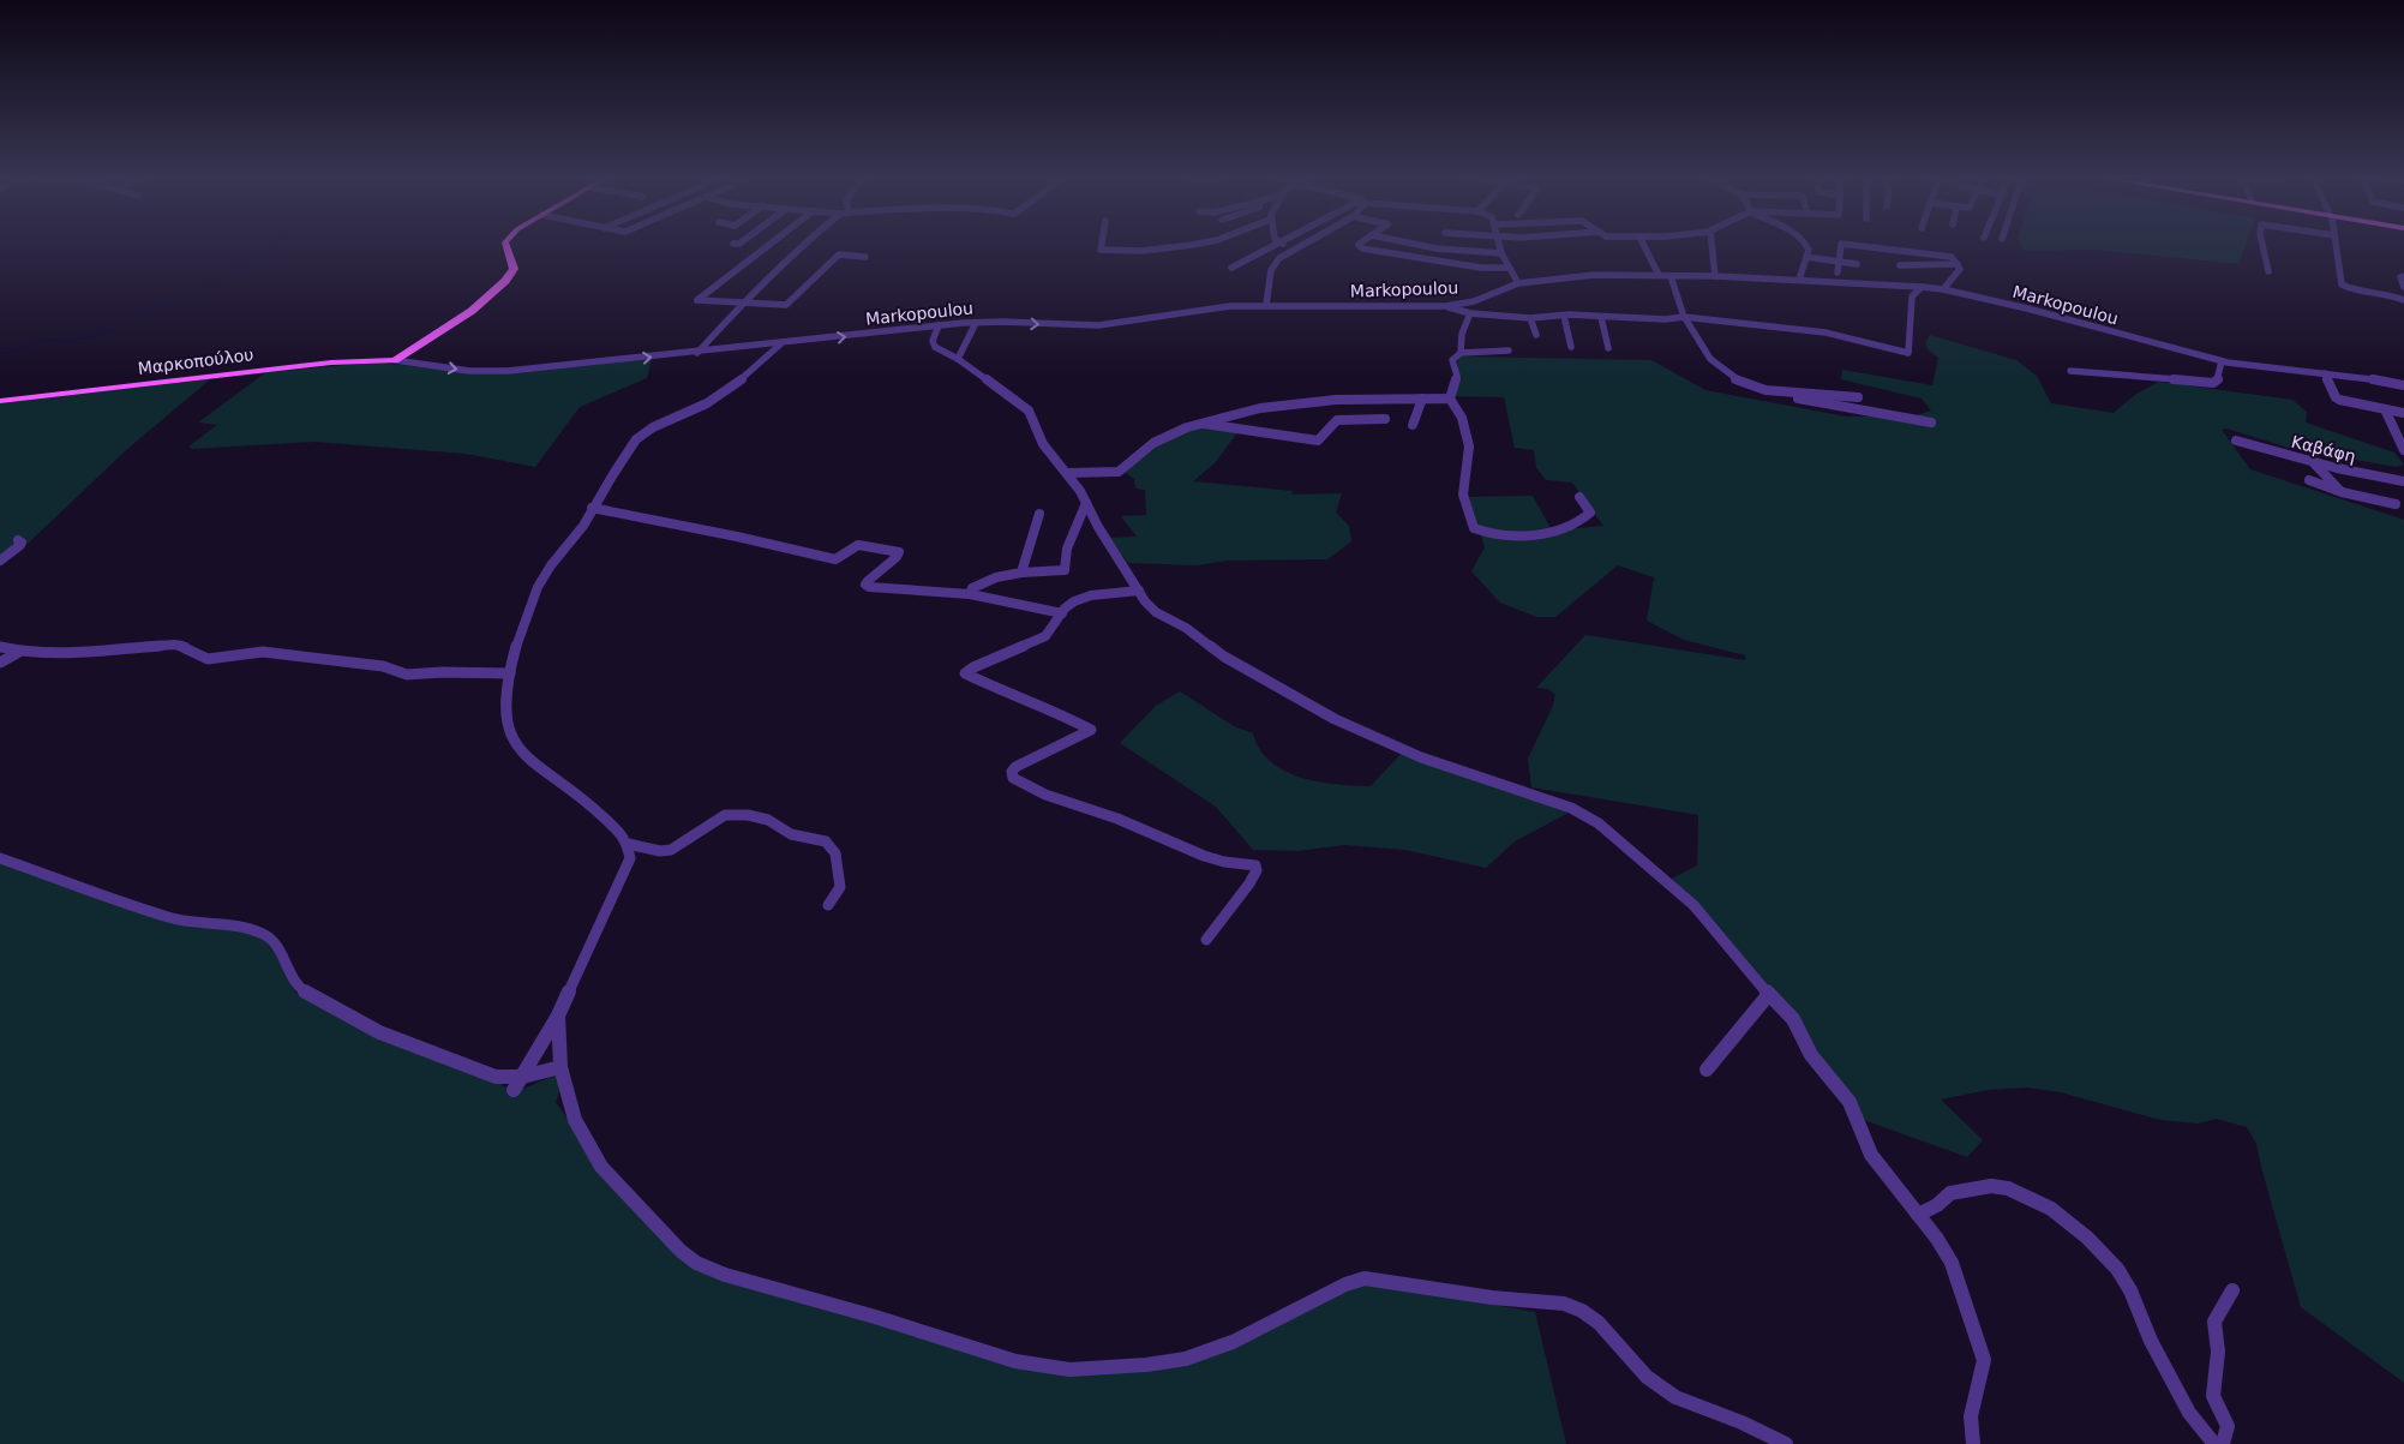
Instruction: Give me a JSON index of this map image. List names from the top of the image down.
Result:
{
  "streets": {
    "main road": ["Μαρκοπούλου"],
    "street": ["Markopoulou", "Καβάφη"]
  },
  "crossings": [
    ["Markopoulou", "Μαρκοπούλου"]
  ],
  "one_way": ["Markopoulou"]
}
